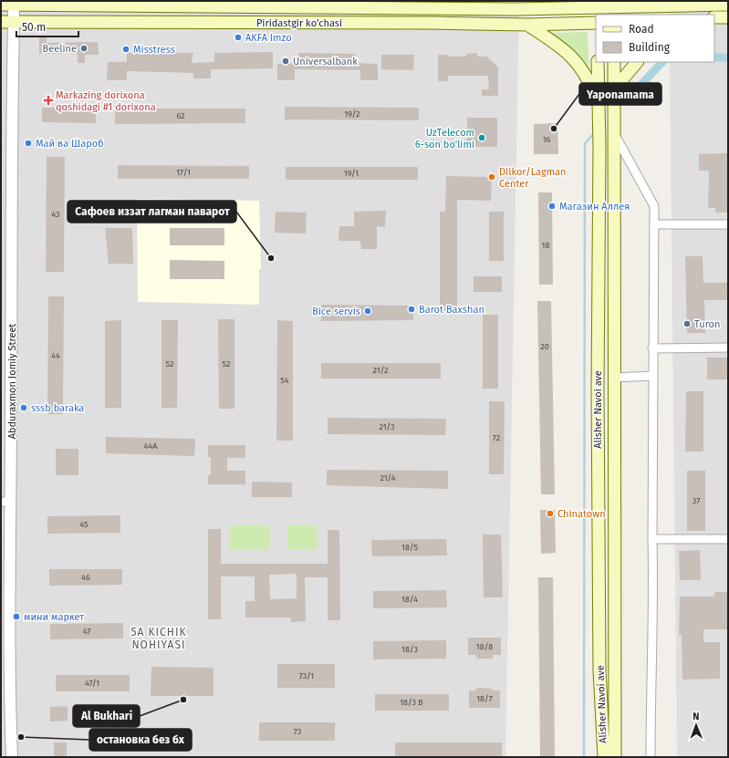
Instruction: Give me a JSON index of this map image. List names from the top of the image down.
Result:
{
  "streets": {
    "main road": ["Piridastgir ko'chasi", "Alisher Navoi ave"],
    "street": ["Abduraxmon Jomiy Street"]
  },
  "crossings": [
    ["Piridastgir ko'chasi", "Abduraxmon Jomiy Street"]
  ],
  "districts": ["5A KICHIK NOHIYASI"],
  "places": {
    "other": [
      "AKFA Imzo",
      "Beeline",
      "Misstress",
      "Universalbank",
      "Yaponamama",
      "UzTelecom 6-son bo'limi",
      "Май ва Шароб",
      "Dilkor/Lagman Center",
      "Магазин Аллея",
      "Сафоев иззат лагман паварот",
      "Barot Baxshan",
      "Bice servis",
      "Turon",
      "sssb baraka",
      "Chinatown",
      "мини маркет",
      "Al Bukhari",
      "остановка без бх"
    ],
    "health": ["Markazing dorixona qoshidagi #1 dorixona"]
  },
  "house_numbers": [
    "19/2",
    "62",
    "16",
    "17/1",
    "19/1",
    "43",
    "18",
    "20",
    "44",
    "52",
    "52",
    "21/2",
    "54",
    "21/3",
    "72",
    "44A",
    "21/4",
    "37",
    "45",
    "18/5",
    "46",
    "18/4",
    "47",
    "18/8",
    "18/3",
    "73/1",
    "47/1",
    "18/7",
    "18/3 B",
    "73"
  ],
  "legend": ["Road", "Building"],
  "scale_bar": "50 m",
  "north": "top"
}
